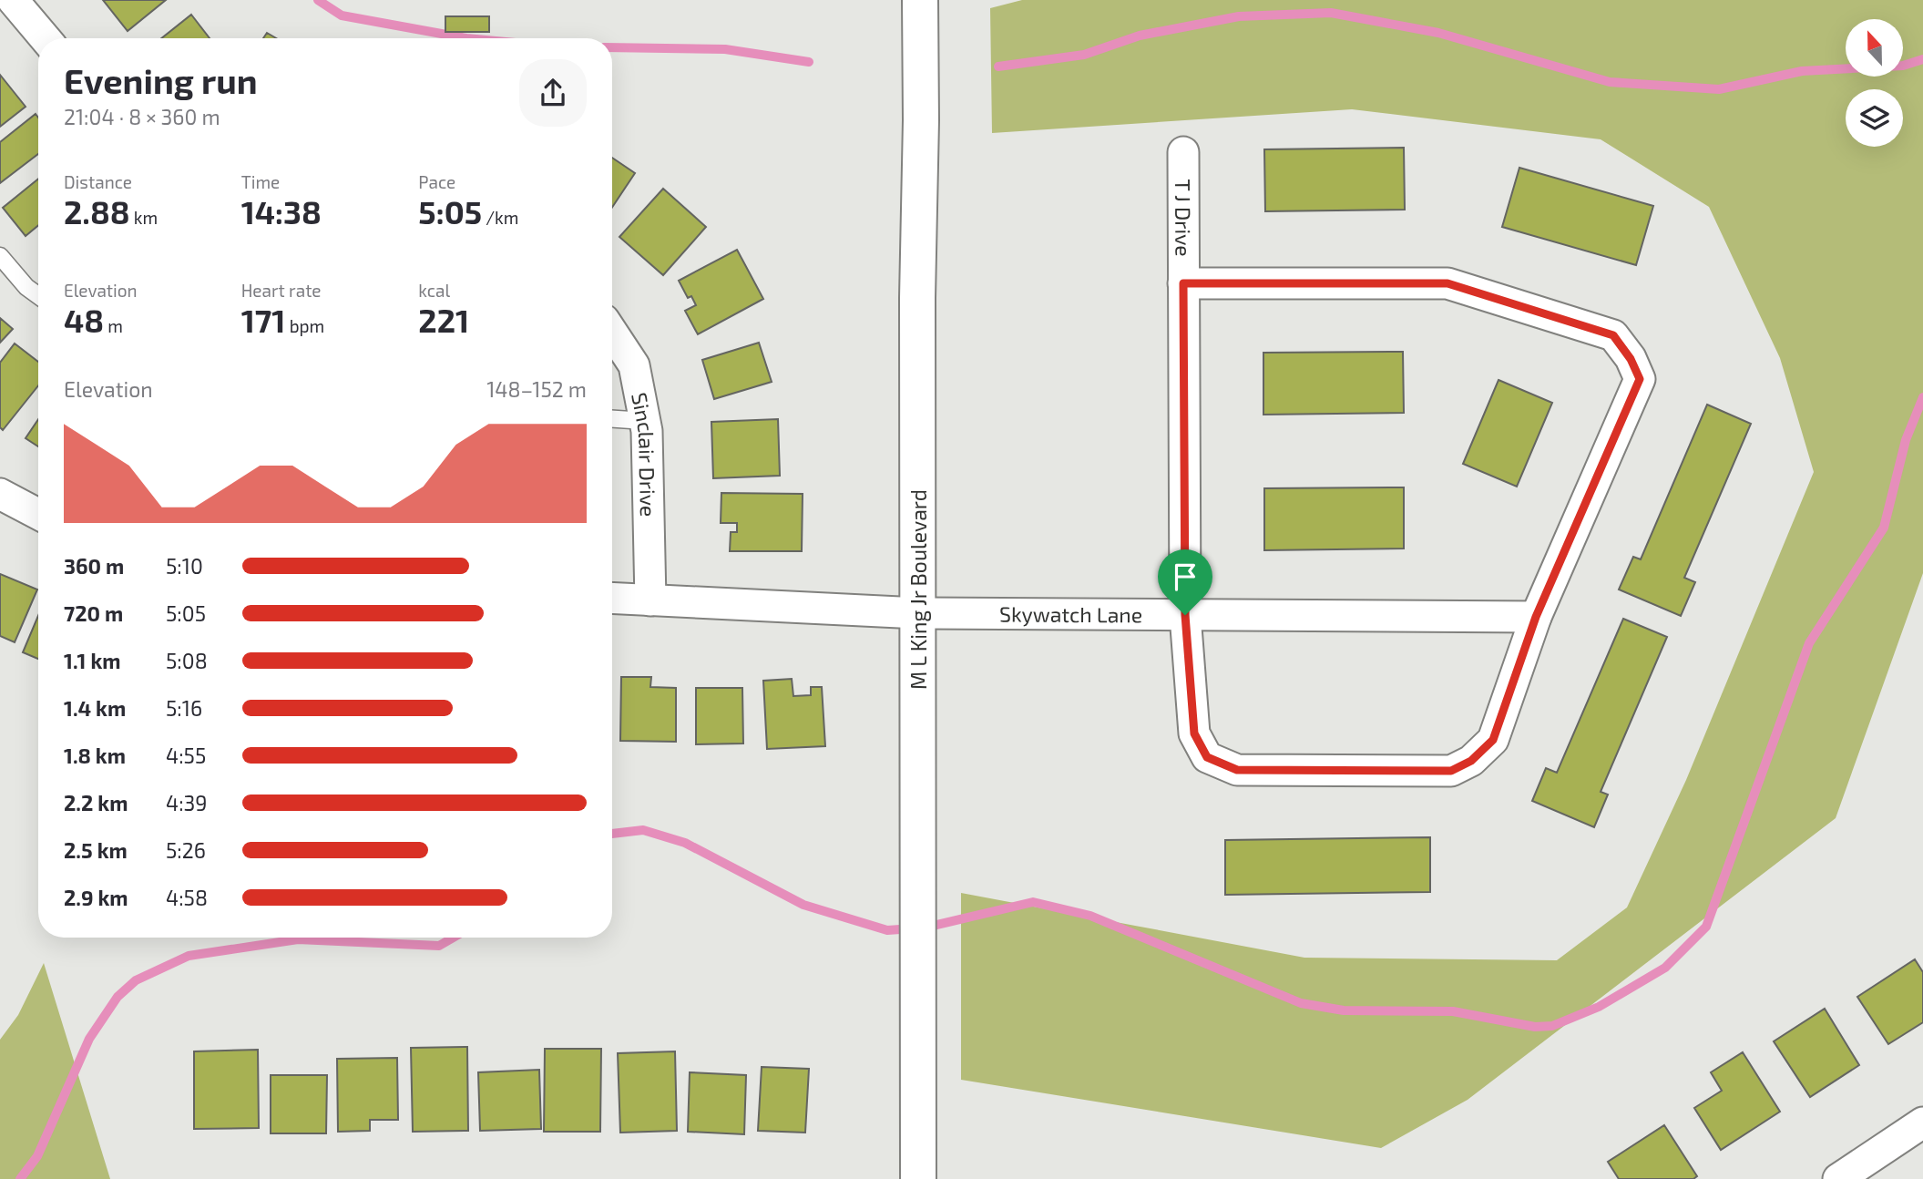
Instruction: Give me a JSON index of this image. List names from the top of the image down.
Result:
{
  "streets": {
    "main road": ["M L King Jr Boulevard"],
    "street": ["T J Drive", "Sinclair Drive", "Skywatch Lane"]
  },
  "crossings": [
    ["T J Drive", "Skywatch Lane"],
    ["Sinclair Drive", "Skywatch Lane"],
    ["M L King Jr Boulevard", "Skywatch Lane"]
  ],
  "north": "top",
  "page": {
    "heading": ["Evening run", "21:04 · 8 × 360 m"],
    "stats": [
      ["Distance", "2.88 km"],
      ["Time", "14:38"],
      ["Pace", "5:05 /km"],
      ["Elevation", "48 m"],
      ["Heart rate", "171 bpm"],
      ["kcal", "221"]
    ],
    "chart": ["Elevation", "148–152 m"],
    "list": [
      {
        "name": "360 m",
        "note": "5:10"
      },
      {
        "name": "720 m",
        "note": "5:05"
      },
      {
        "name": "1.1 km",
        "note": "5:08"
      },
      {
        "name": "1.4 km",
        "note": "5:16"
      },
      {
        "name": "1.8 km",
        "note": "4:55"
      },
      {
        "name": "2.2 km",
        "note": "4:39"
      },
      {
        "name": "2.5 km",
        "note": "5:26"
      },
      {
        "name": "2.9 km",
        "note": "4:58"
      }
    ]
  }
}
